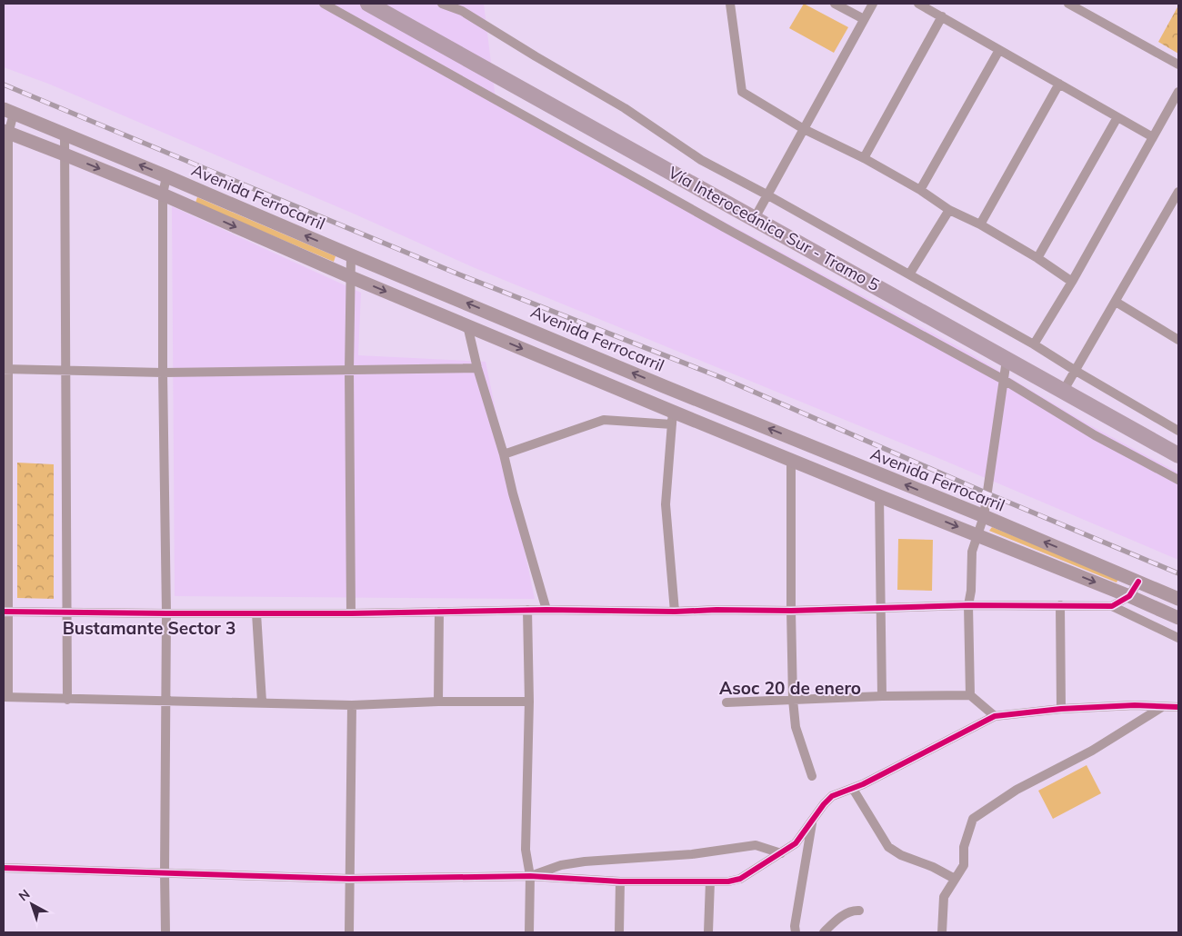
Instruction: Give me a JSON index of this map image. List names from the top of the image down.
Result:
{
  "streets": {
    "highway": ["Vía Interoceánica Sur - Tramo 5"],
    "main road": ["Avenida Ferrocarril"]
  },
  "districts": ["Bustamante Sector 3", "Asoc 20 de enero"],
  "north": "top left"
}
